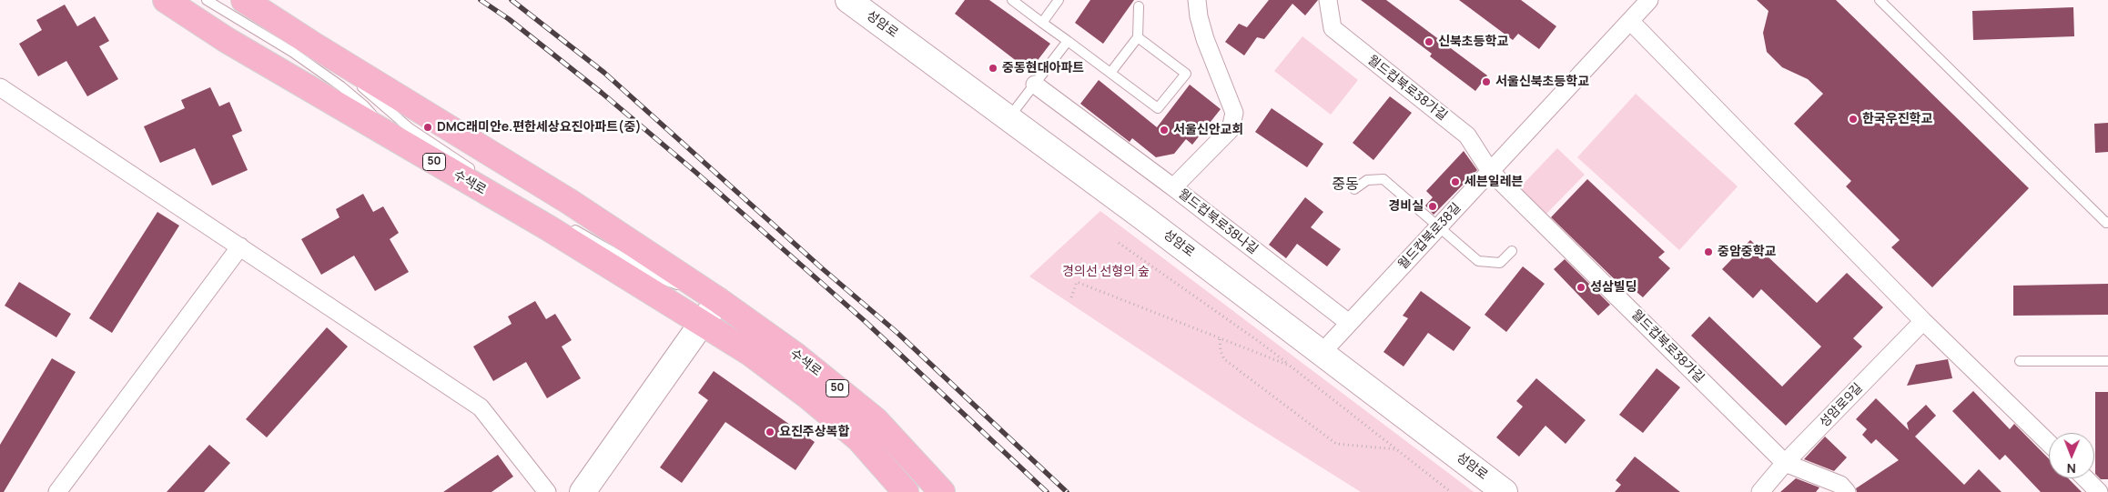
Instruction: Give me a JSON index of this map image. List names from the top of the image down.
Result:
{
  "streets": {
    "main road": ["성암로", "50", "수색로"],
    "street": [
      "월드컵북로38가길",
      "월드컵북로38나길",
      "월드컵북로38길",
      "성암로9길"
    ]
  },
  "crossings": [
    ["성암로", "월드컵북로38길"],
    ["월드컵북로38가길", "월드컵북로38길"],
    ["월드컵북로38가길", "성암로9길"],
    ["월드컵북로38나길", "월드컵북로38길"]
  ],
  "districts": ["중동"],
  "parks": ["경의선 선형의 숲"],
  "places": [
    "신북초등학교",
    "중동현대아파트",
    "서울신북초등학교",
    "한국우진학교",
    "DMC래미안e.편한세상요진아파트(중)",
    "서울신안교회",
    "세븐일레븐",
    "경비실",
    "중암중학교",
    "성삼빌딩",
    "요진주상복합"
  ],
  "north": "bottom"
}
